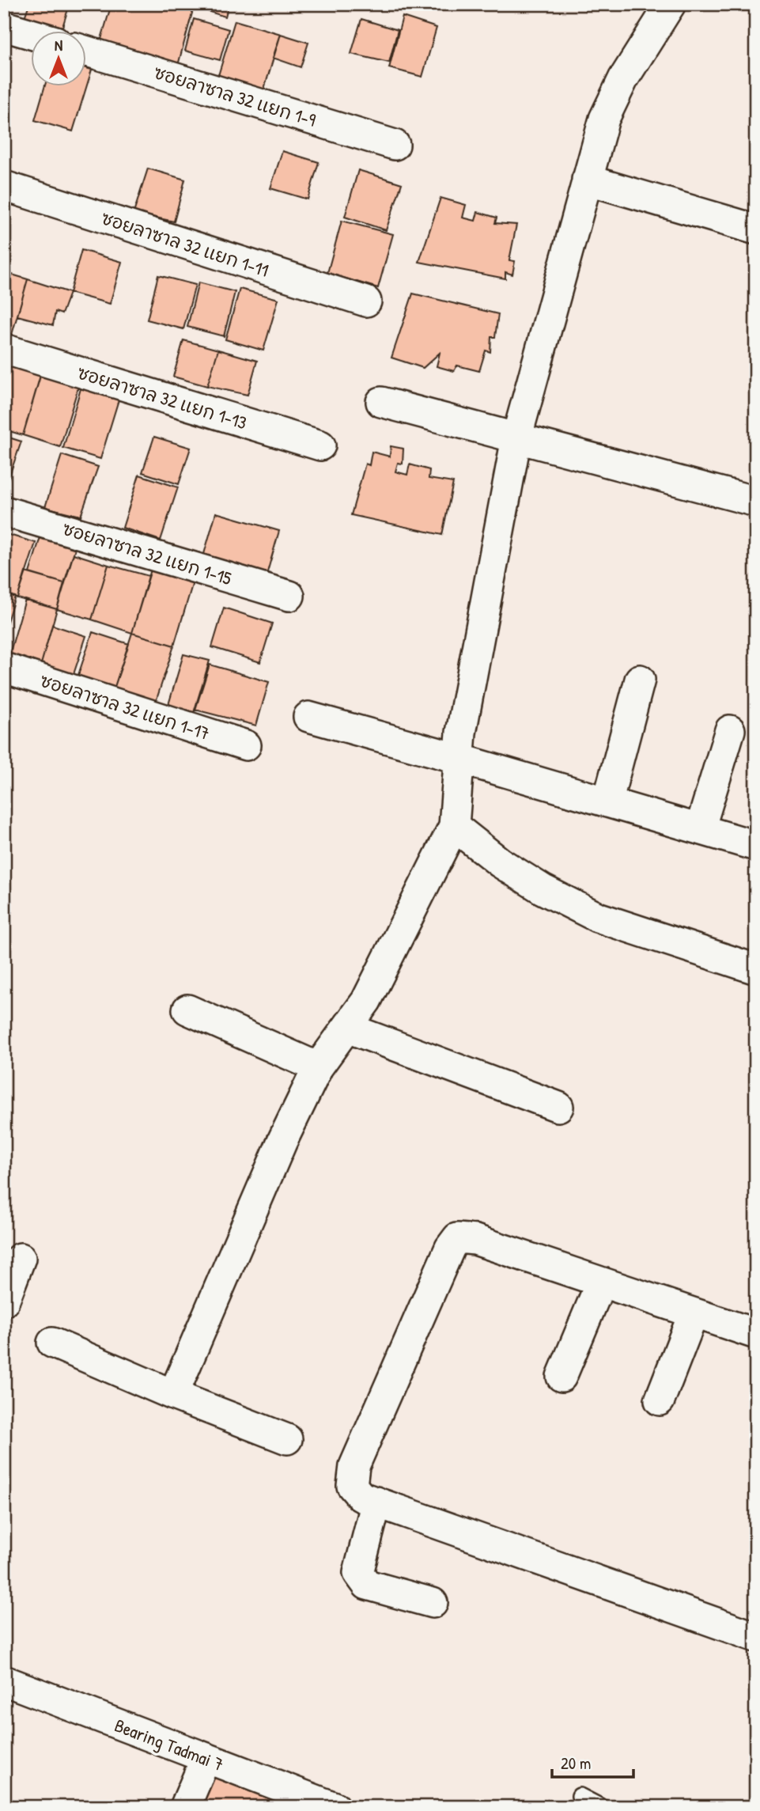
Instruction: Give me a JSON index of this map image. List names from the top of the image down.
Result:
{
  "streets": {
    "street": [
      "ซอยลาซาล 32 แยก 1-9",
      "ซอยลาซาล 32 แยก 1-11",
      "ซอยลาซาล 32 แยก 1-13",
      "ซอยลาซาล 32 แยก 1-15",
      "ซอยลาซาล 32 แยก 1-17",
      "Bearing Tadmai 7"
    ]
  },
  "scale_bar": "20 m",
  "north": "top"
}
